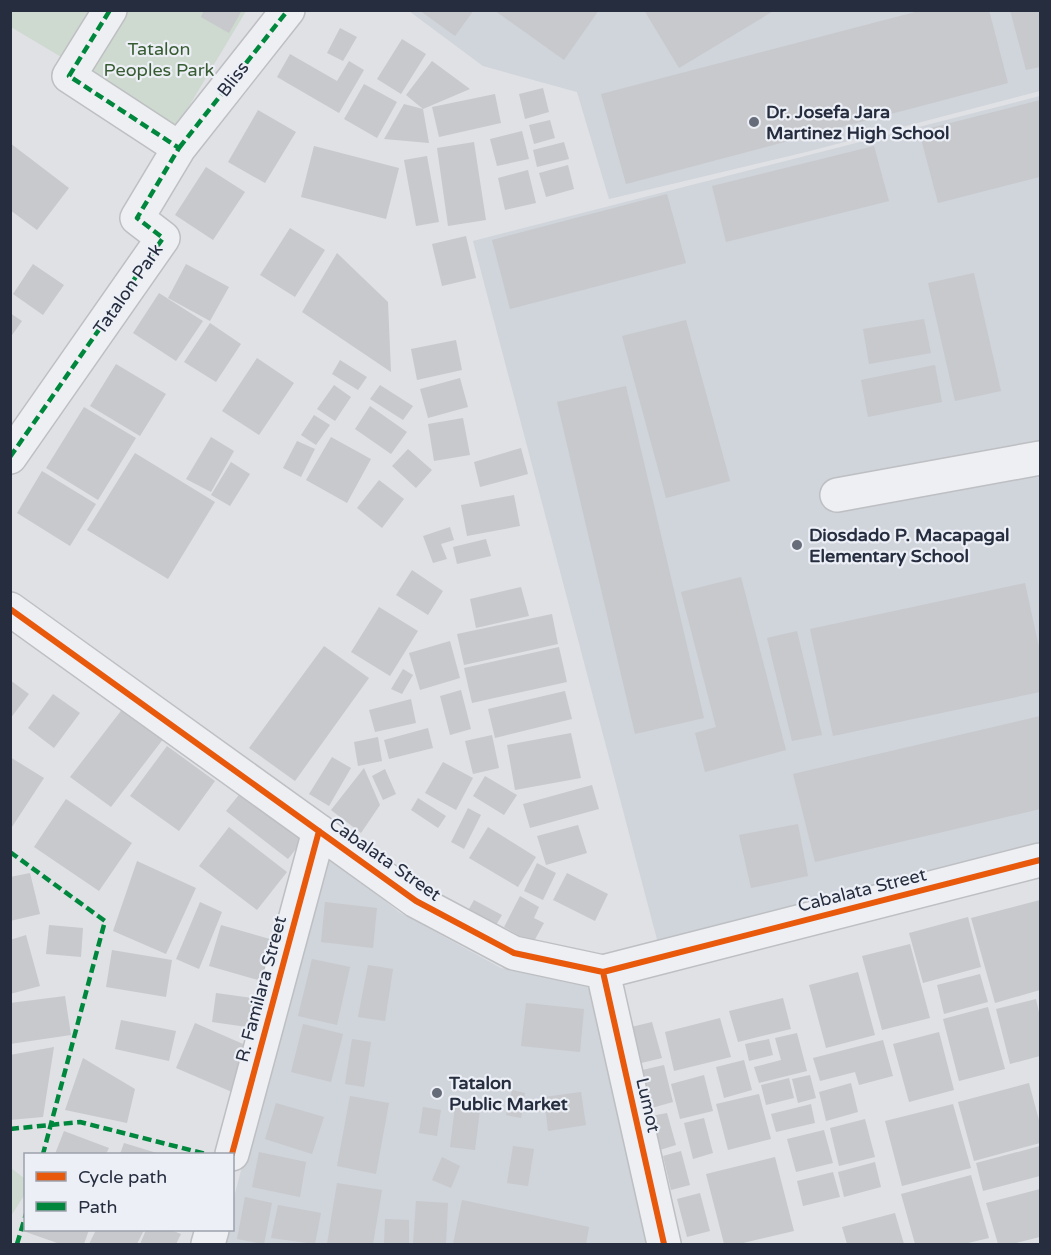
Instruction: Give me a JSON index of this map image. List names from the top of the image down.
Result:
{
  "streets": {
    "street": [
      "Bliss",
      "Tatalon Park",
      "Cabalata Street",
      "R. Familara Street",
      "Lumot"
    ]
  },
  "crossings": [
    ["Bliss", "Tatalon Park"],
    ["Cabalata Street", "R. Familara Street"],
    ["Cabalata Street", "Lumot"]
  ],
  "parks": ["Tatalon Peoples Park"],
  "places": ["Dr. Josefa Jara Martinez High School", "Diosdado P. Macapagal Elementary School", "Tatalon Public Market"],
  "legend": ["Cycle path", "Path"]
}
